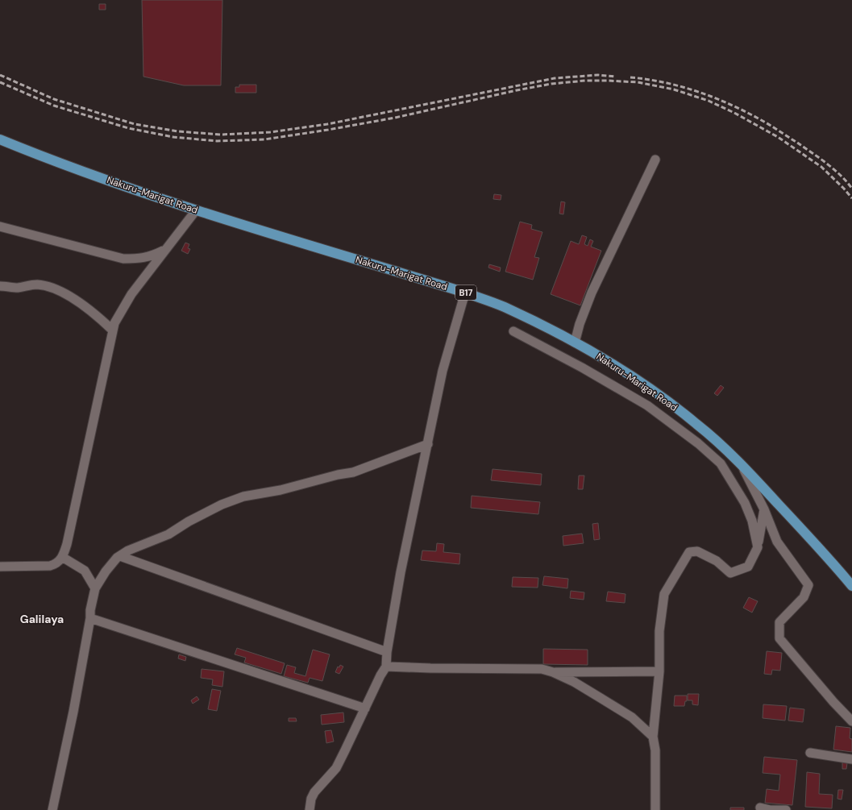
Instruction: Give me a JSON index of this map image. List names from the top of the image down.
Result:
{
  "streets": {
    "main road": ["Nakuru-Marigat Road", "B17"]
  },
  "districts": ["Galilaya"]
}
